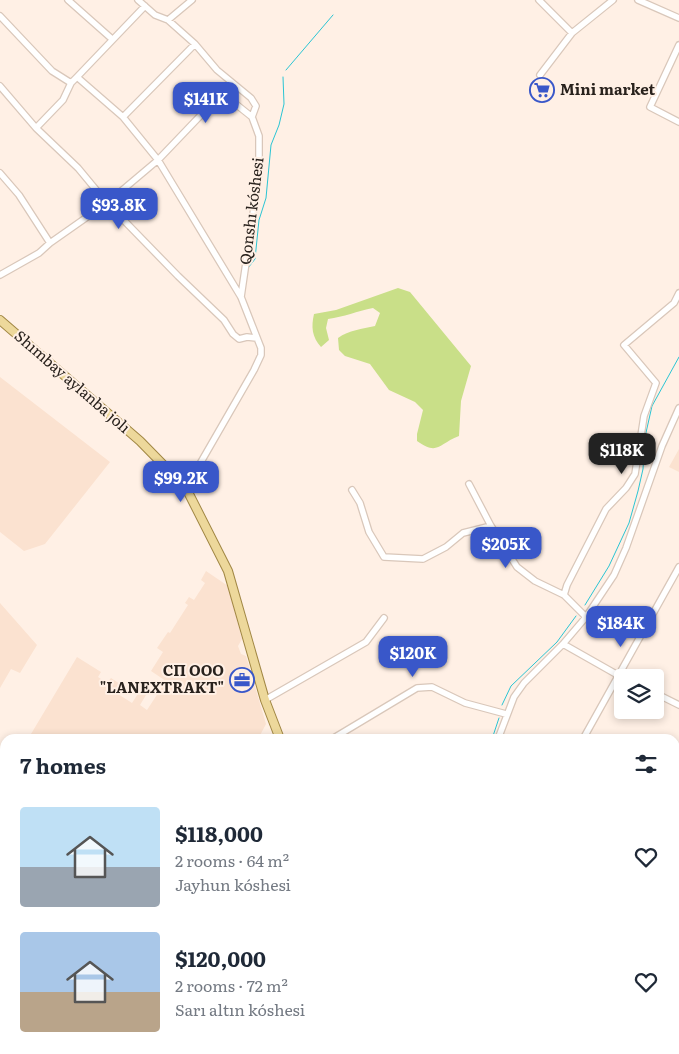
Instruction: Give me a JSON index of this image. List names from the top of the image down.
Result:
{
  "streets": {
    "main road": ["Shımbay aylanba jolı"],
    "street": ["Qonshı kóshesi"]
  },
  "crossings": [
    ["Qonshı kóshesi", "Shımbay aylanba jolı"]
  ],
  "places": {
    "supermarket": ["Mini market"],
    "office": ["СП ООО \"LANEXTRAKT\""]
  },
  "page": {
    "price": [
      "$141K",
      "$93.8K",
      "$118K",
      "$99.2K",
      "$205K",
      "$184K",
      "$120K"
    ],
    "heading": "7 homes",
    "list": [
      {
        "name": "$118,000",
        "note": "2 rooms · 64 m² · Jayhun kóshesi"
      },
      {
        "name": "$120,000",
        "note": "2 rooms · 72 m² · Sarı altın kóshesi"
      }
    ]
  }
}
